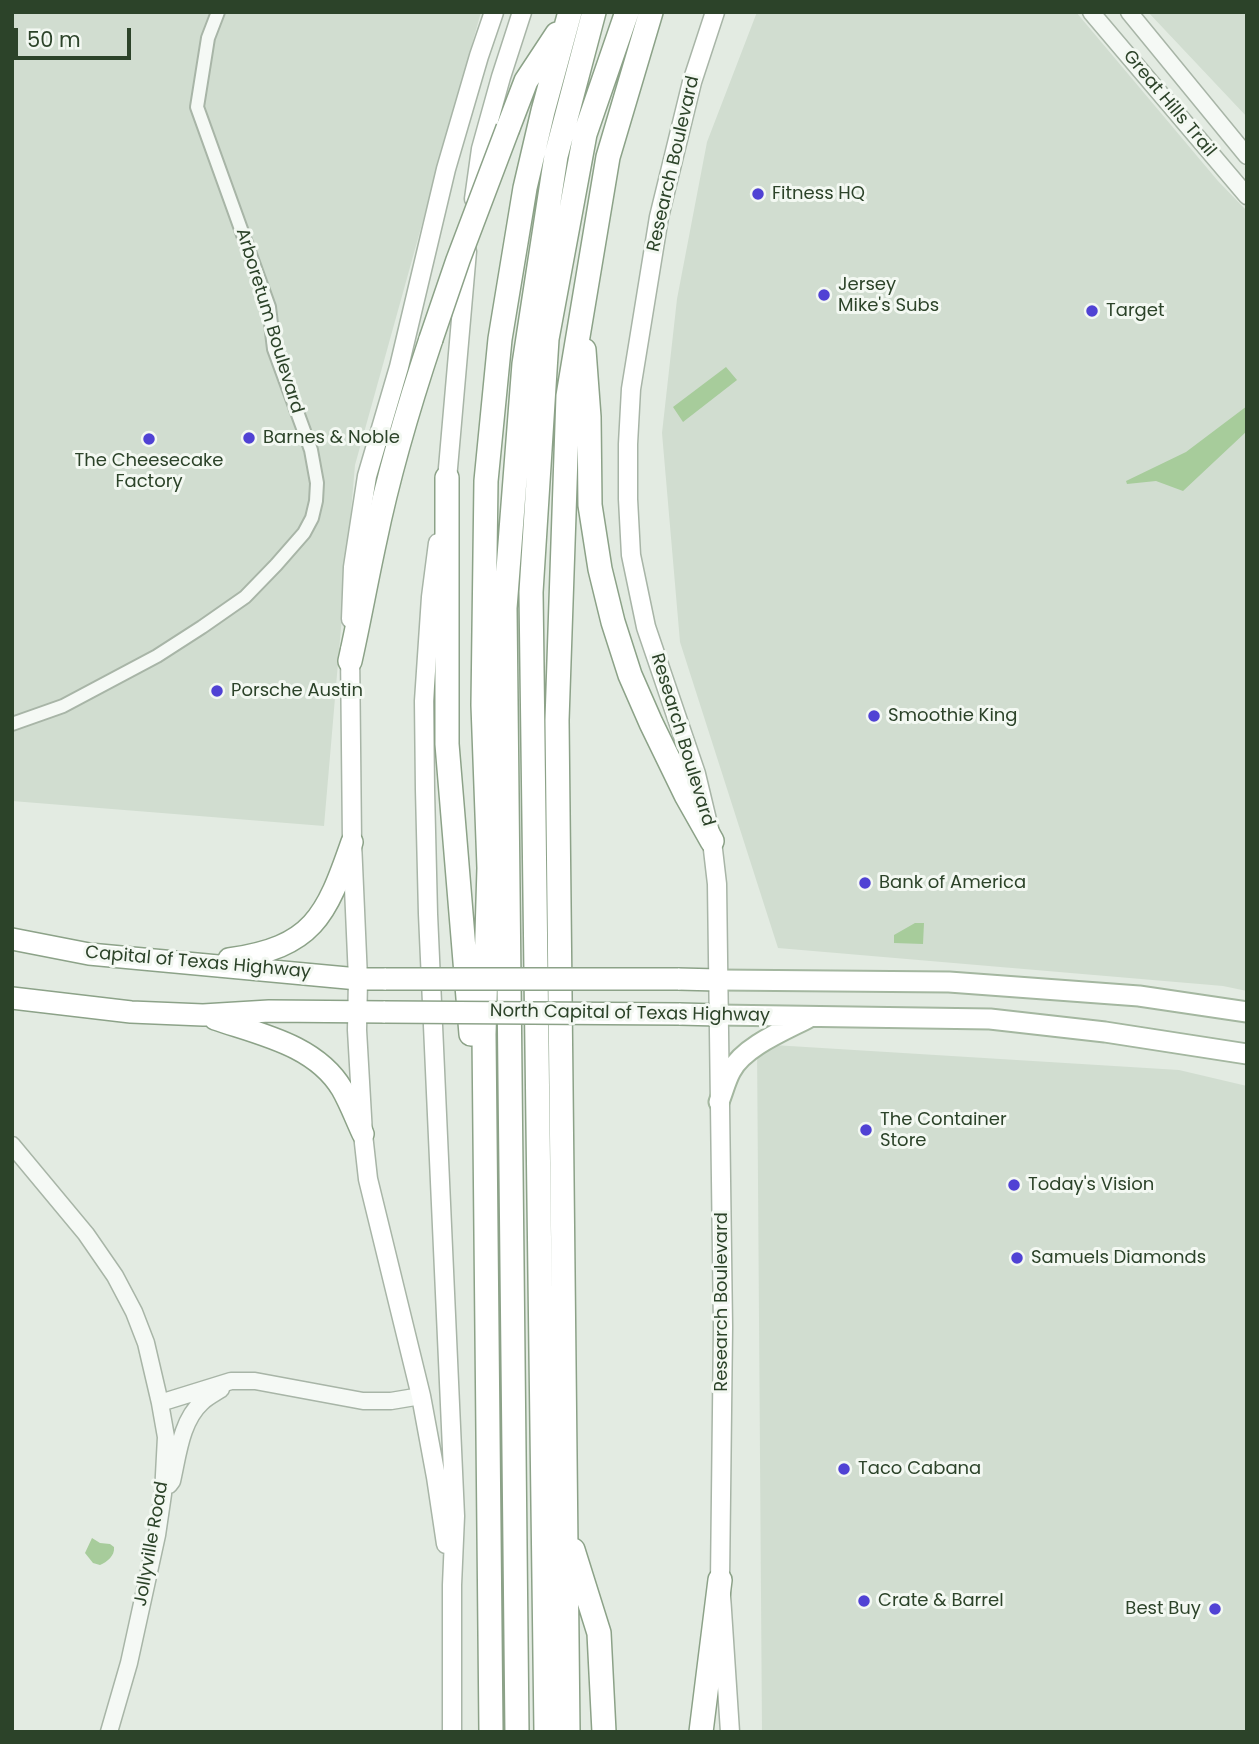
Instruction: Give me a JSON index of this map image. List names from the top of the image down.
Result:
{
  "streets": {
    "highway": ["Capital of Texas Highway", "North Capital of Texas Highway"],
    "main road": ["Research Boulevard"],
    "street": ["Great Hills Trail", "Arboretum Boulevard", "Jollyville Road"]
  },
  "crossings": [
    ["Research Boulevard", "North Capital of Texas Highway"],
    ["Capital of Texas Highway", "North Capital of Texas Highway"]
  ],
  "places": [
    "Fitness HQ",
    "Jersey Mike's Subs",
    "Target",
    "Barnes & Noble",
    "The Cheesecake Factory",
    "Porsche Austin",
    "Smoothie King",
    "Bank of America",
    "The Container Store",
    "Today's Vision",
    "Samuels Diamonds",
    "Taco Cabana",
    "Crate & Barrel",
    "Best Buy"
  ],
  "scale_bar": "50 m"
}
